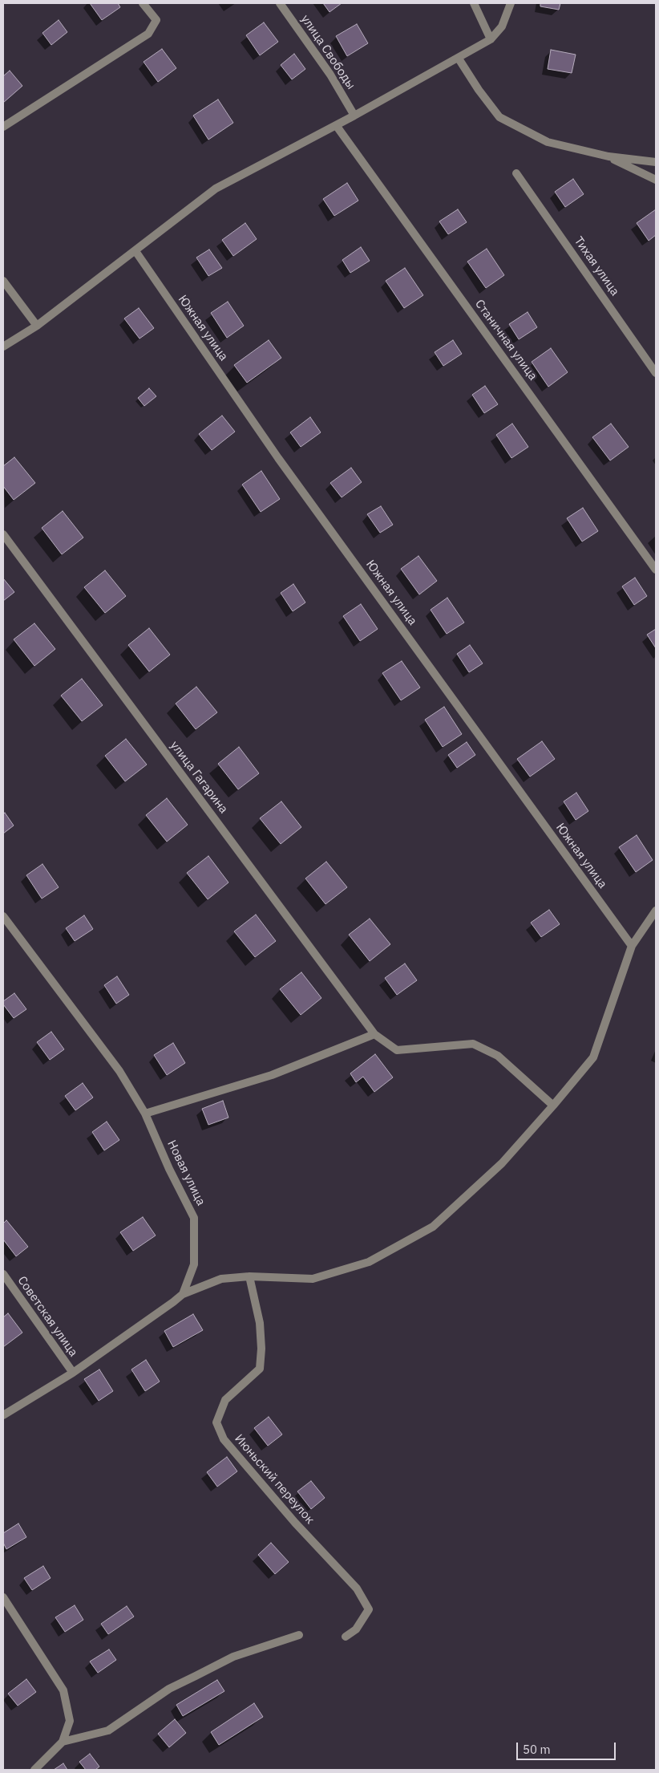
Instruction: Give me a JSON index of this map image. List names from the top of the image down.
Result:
{
  "streets": {
    "street": [
      "улица Свободы",
      "Тихая улица",
      "Южная улица",
      "Станичная улица",
      "улица Гагарина",
      "Новая улица",
      "Советская улица",
      "Июньский переулок"
    ]
  },
  "crossings": [
    ["Новая улица", "Советская улица"]
  ],
  "scale_bar": "50 m"
}
